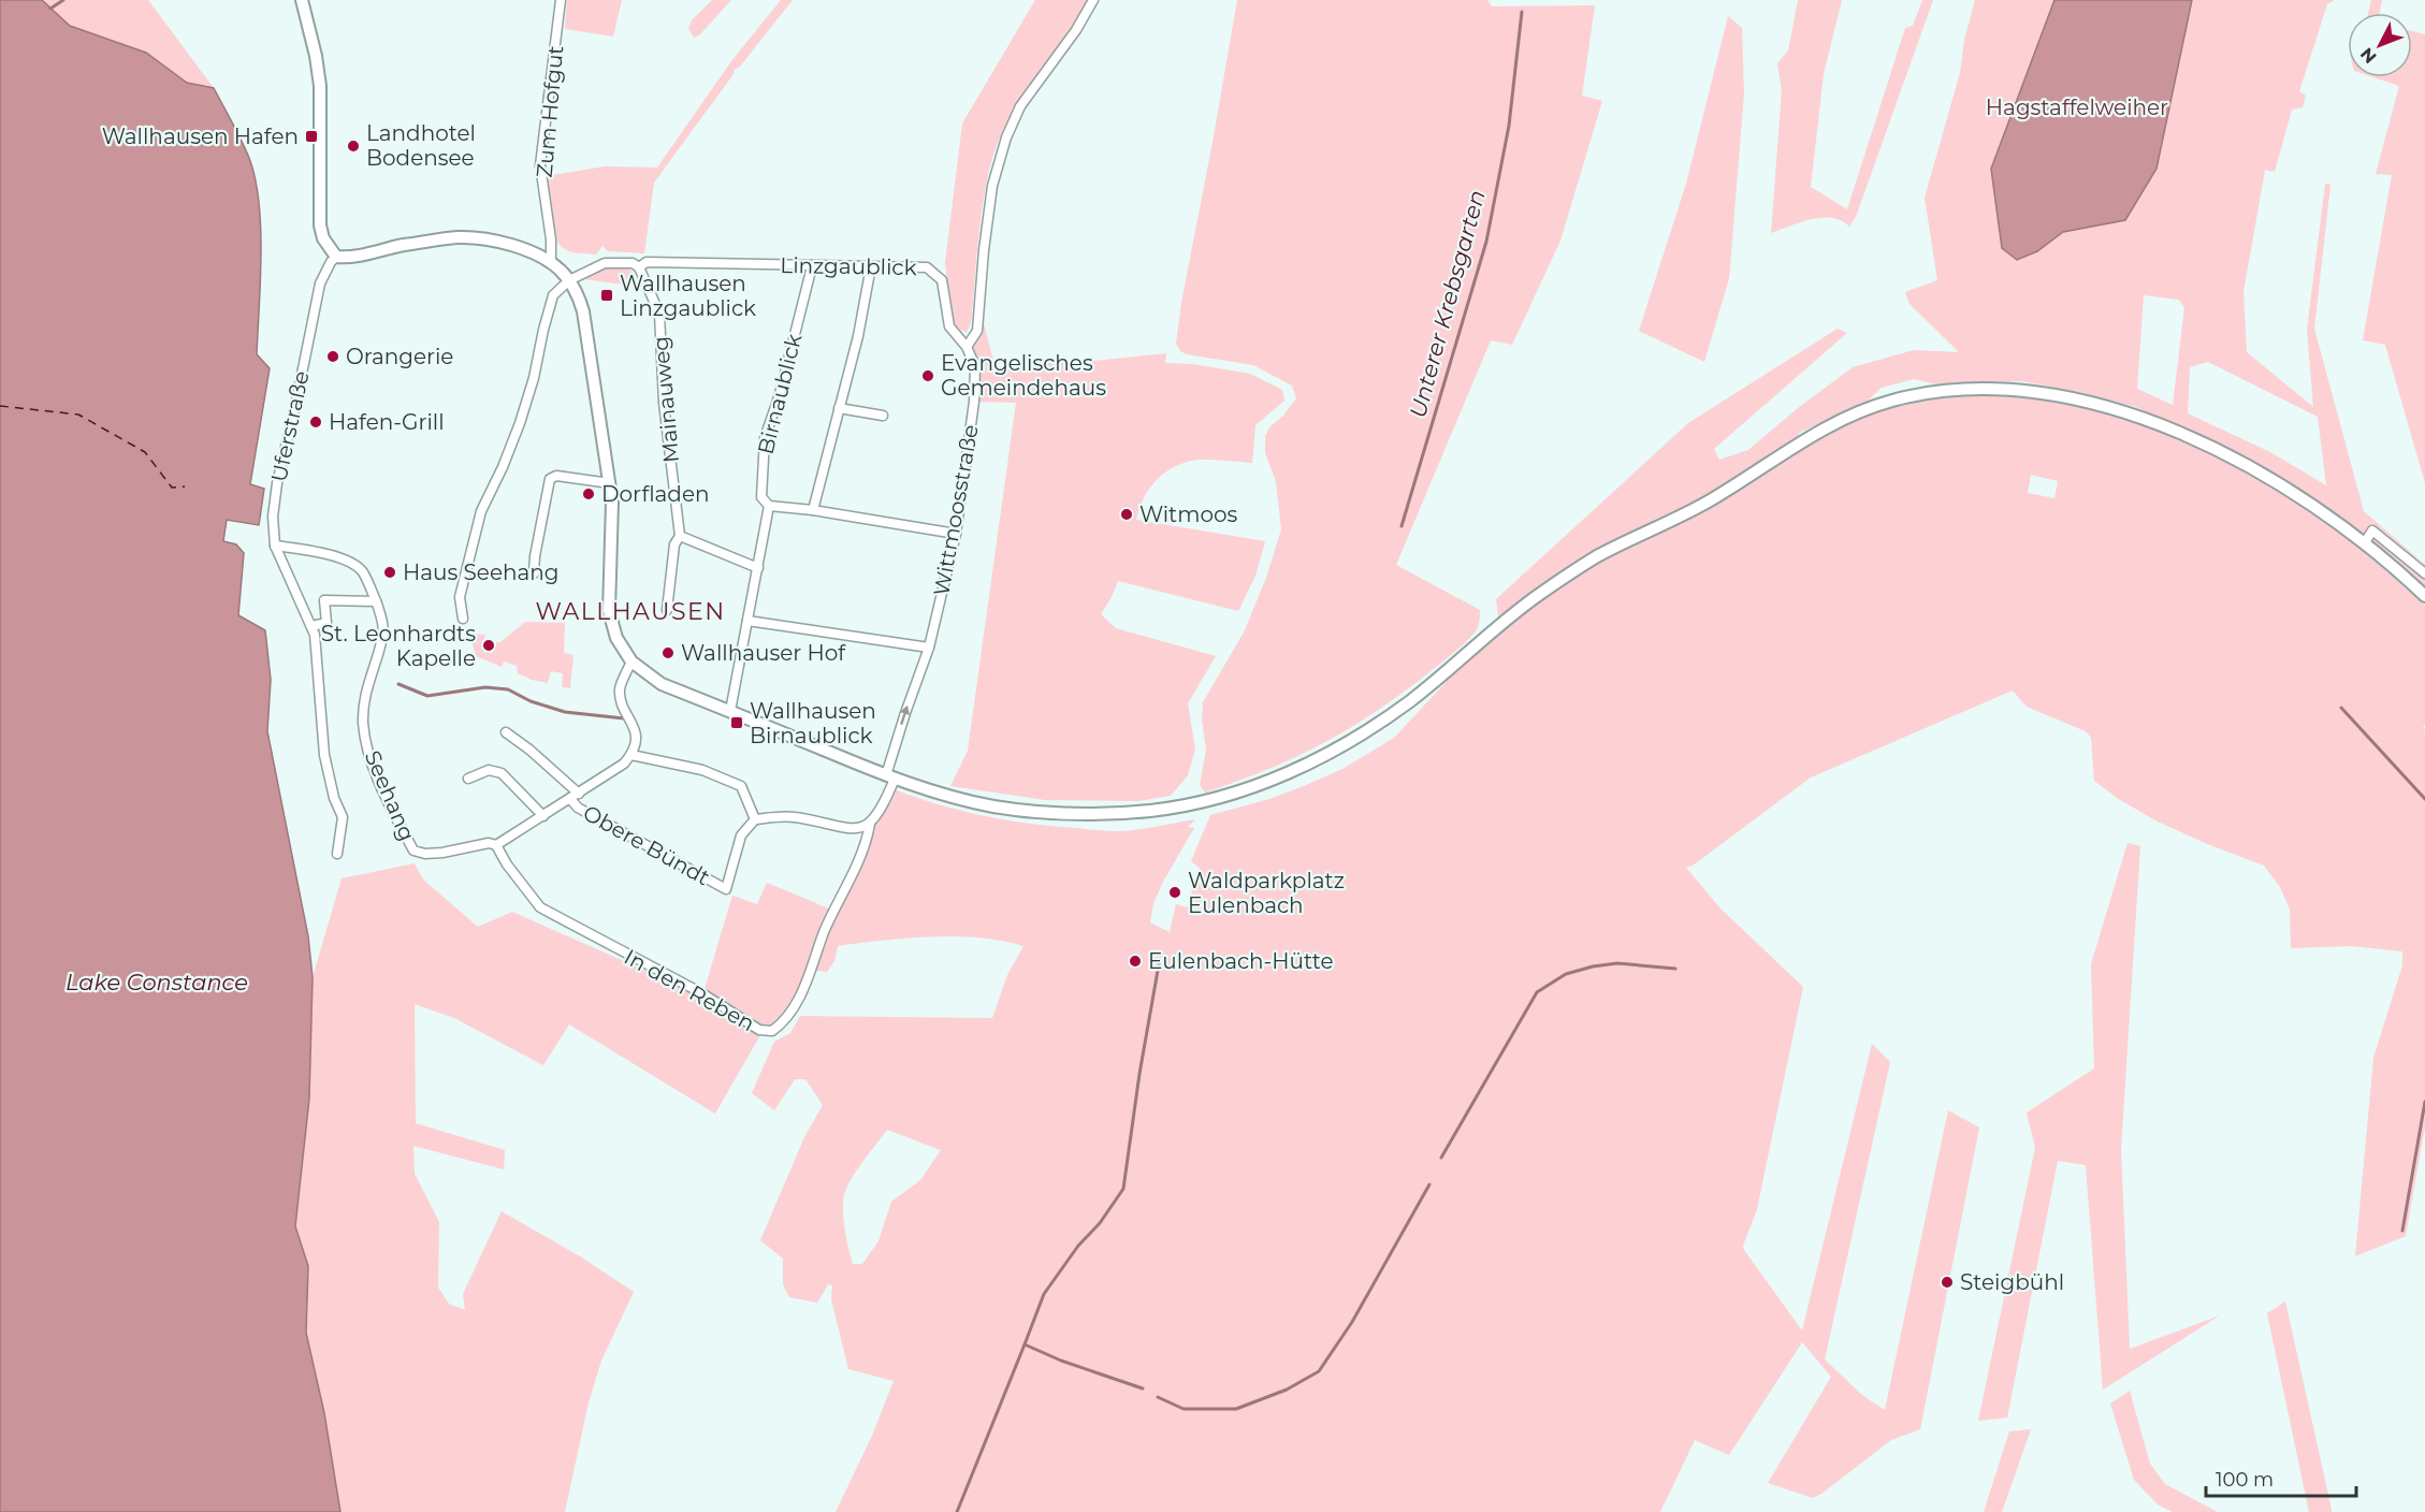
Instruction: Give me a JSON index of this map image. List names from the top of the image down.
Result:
{
  "streets": {
    "street": [
      "Zum Hofgut",
      "Linzgaublick",
      "Birnaublick",
      "Mainauweg",
      "Uferstraße",
      "Wittmoosstraße",
      "Seehang",
      "Obere Bündt",
      "In den Reben"
    ]
  },
  "crossings": [
    ["Linzgaublick", "Birnaublick"],
    ["Linzgaublick", "Mainauweg"],
    ["Linzgaublick", "Wittmoosstraße"],
    ["Uferstraße", "Seehang"],
    ["Wittmoosstraße", "In den Reben"],
    ["Seehang", "Obere Bündt"],
    ["Seehang", "In den Reben"]
  ],
  "districts": ["WALLHAUSEN"],
  "water": ["Unterer Krebsgarten", "Lake Constance"],
  "parks": ["Hagstaffelweiher"],
  "places": {
    "transit": ["Wallhausen Hafen", "Wallhausen Linzgaublick", "Wallhausen Birnaublick"],
    "other": [
      "Landhotel Bodensee",
      "Orangerie",
      "Evangelisches Gemeindehaus",
      "Hafen-Grill",
      "Dorfladen",
      "Witmoos",
      "Haus Seehang",
      "St. Leonhardts Kapelle",
      "Wallhauser Hof",
      "Waldparkplatz Eulenbach",
      "Eulenbach-Hütte",
      "Steigbühl"
    ]
  },
  "scale_bar": "100 m",
  "north": "bottom left"
}
